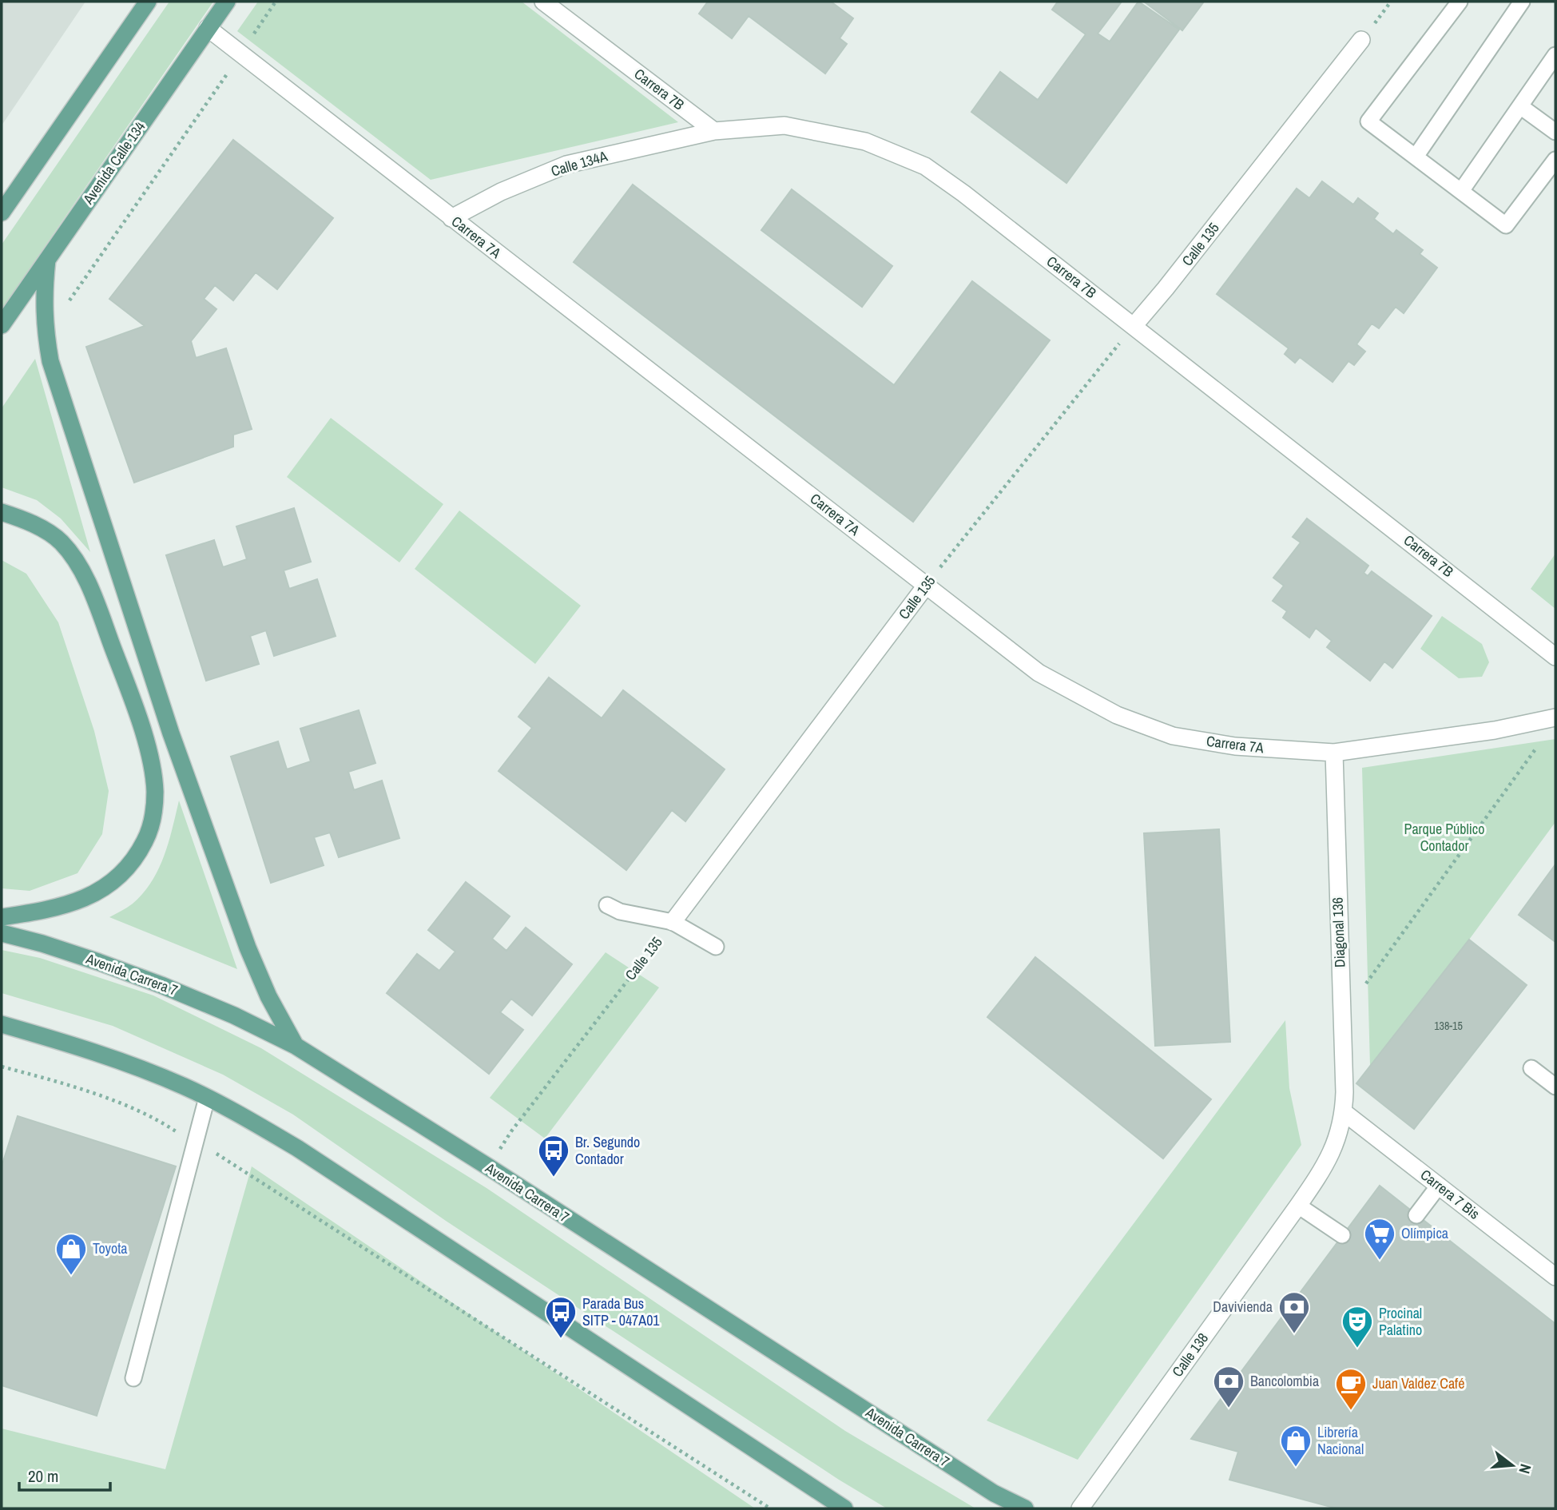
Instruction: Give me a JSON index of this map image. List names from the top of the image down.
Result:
{
  "streets": {
    "main road": ["Avenida Calle 134", "Avenida Carrera 7"],
    "street": [
      "Carrera 7B",
      "Calle 134A",
      "Carrera 7A",
      "Calle 135",
      "Diagonal 136",
      "Carrera 7 Bis",
      "Calle 138"
    ]
  },
  "crossings": [
    ["Carrera 7B", "Calle 134A"],
    ["Carrera 7B", "Calle 135"],
    ["Avenida Calle 134", "Carrera 7A"],
    ["Calle 134A", "Carrera 7A"],
    ["Carrera 7A", "Calle 135"],
    ["Carrera 7A", "Diagonal 136"],
    ["Calle 135", "Avenida Carrera 7"],
    ["Diagonal 136", "Carrera 7 Bis"],
    ["Diagonal 136", "Calle 138"],
    ["Carrera 7 Bis", "Calle 138"]
  ],
  "parks": ["Parque Público Contador"],
  "places": {
    "bus stop": ["Br. Segundo Contador", "Parada Bus SITP - 047A01"],
    "supermarket": ["Olímpica"],
    "shop": ["Toyota", "Librería Nacional"],
    "bank": ["Davivienda", "Bancolombia"],
    "theatre": ["Procinal Palatino"],
    "cafe": ["Juan Valdez Café"]
  },
  "house_numbers": ["138-15"],
  "scale_bar": "20 m",
  "north": "right"
}
